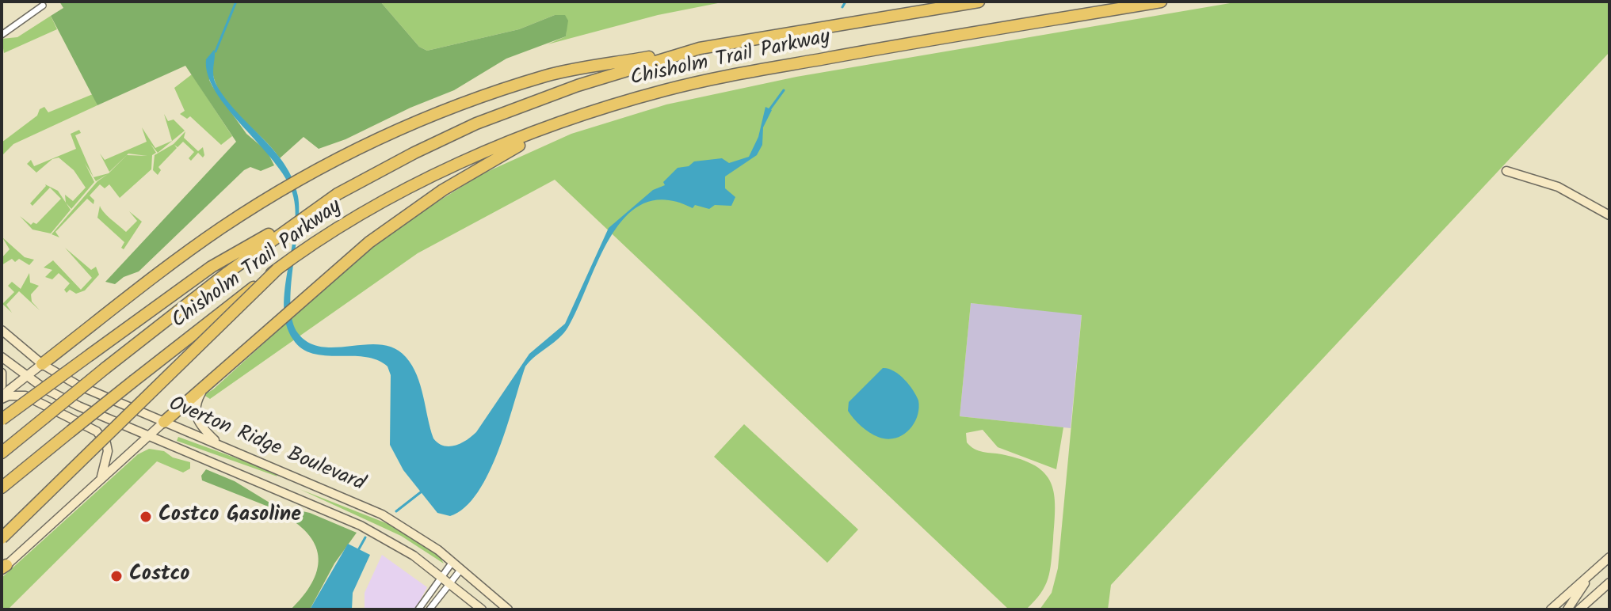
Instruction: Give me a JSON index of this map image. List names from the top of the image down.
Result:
{
  "streets": {
    "highway": ["Chisholm Trail Parkway"],
    "street": ["Overton Ridge Boulevard"]
  },
  "places": ["Costco Gasoline", "Costco"]
}
